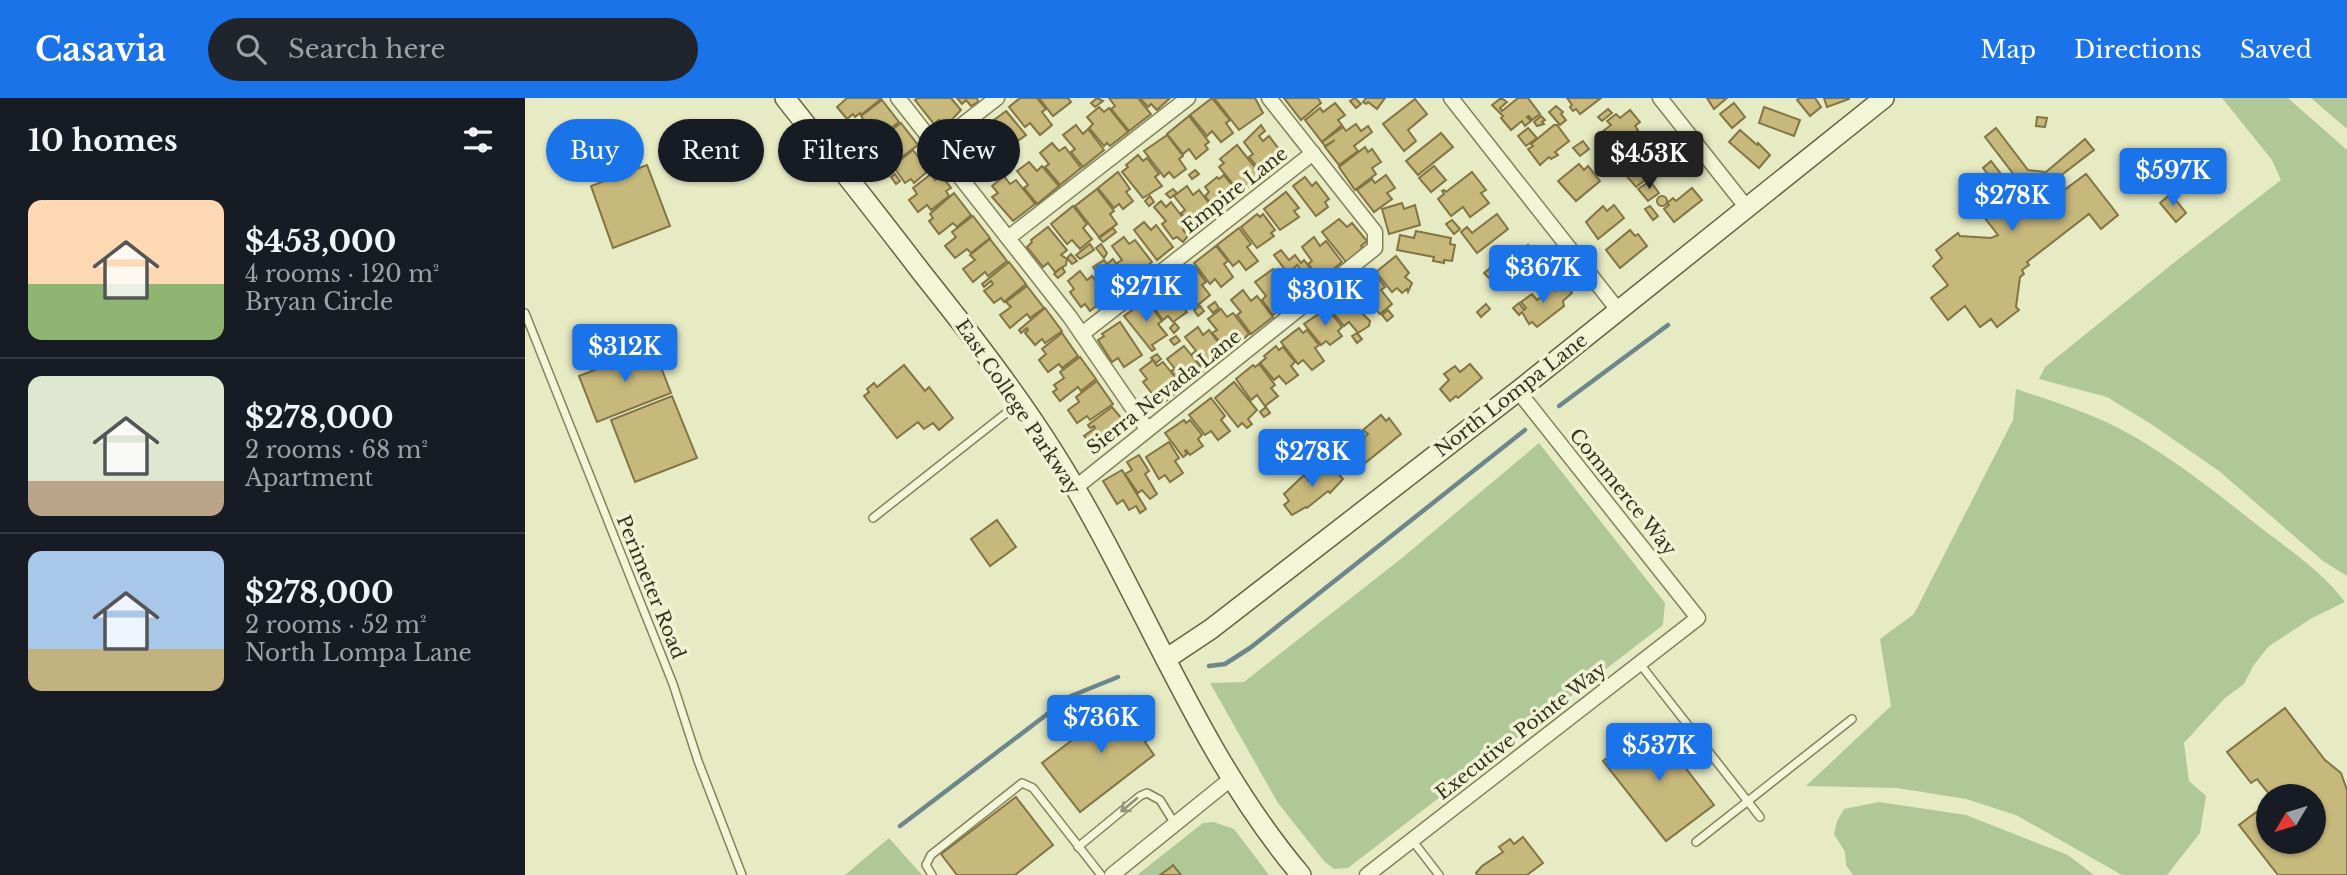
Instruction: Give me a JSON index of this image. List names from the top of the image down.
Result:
{
  "streets": {
    "main road": ["North Lompa Lane", "East College Parkway"],
    "street": [
      "Empire Lane",
      "Sierra Nevada Lane",
      "Commerce Way",
      "Executive Pointe Way"
    ],
    "lane": ["Perimeter Road"]
  },
  "crossings": [
    ["Empire Lane", "Sierra Nevada Lane"],
    ["Sierra Nevada Lane", "East College Parkway"],
    ["North Lompa Lane", "East College Parkway"],
    ["North Lompa Lane", "Commerce Way"],
    ["Commerce Way", "Executive Pointe Way"]
  ],
  "north": "bottom left",
  "page": {
    "header": "Casavia",
    "search": "Search here",
    "nav": ["Map", "Directions", "Saved"],
    "heading": "10 homes",
    "chip": [
      "Buy",
      "Rent",
      "Filters",
      "New"
    ],
    "price": [
      "$453K",
      "$597K",
      "$278K",
      "$367K",
      "$271K",
      "$301K",
      "$312K",
      "$278K",
      "$736K",
      "$537K"
    ],
    "list": [
      {
        "name": "$453,000",
        "note": "4 rooms · 120 m² · Bryan Circle"
      },
      {
        "name": "$278,000",
        "note": "2 rooms · 68 m² · Apartment"
      },
      {
        "name": "$278,000",
        "note": "2 rooms · 52 m² · North Lompa Lane"
      }
    ]
  }
}
